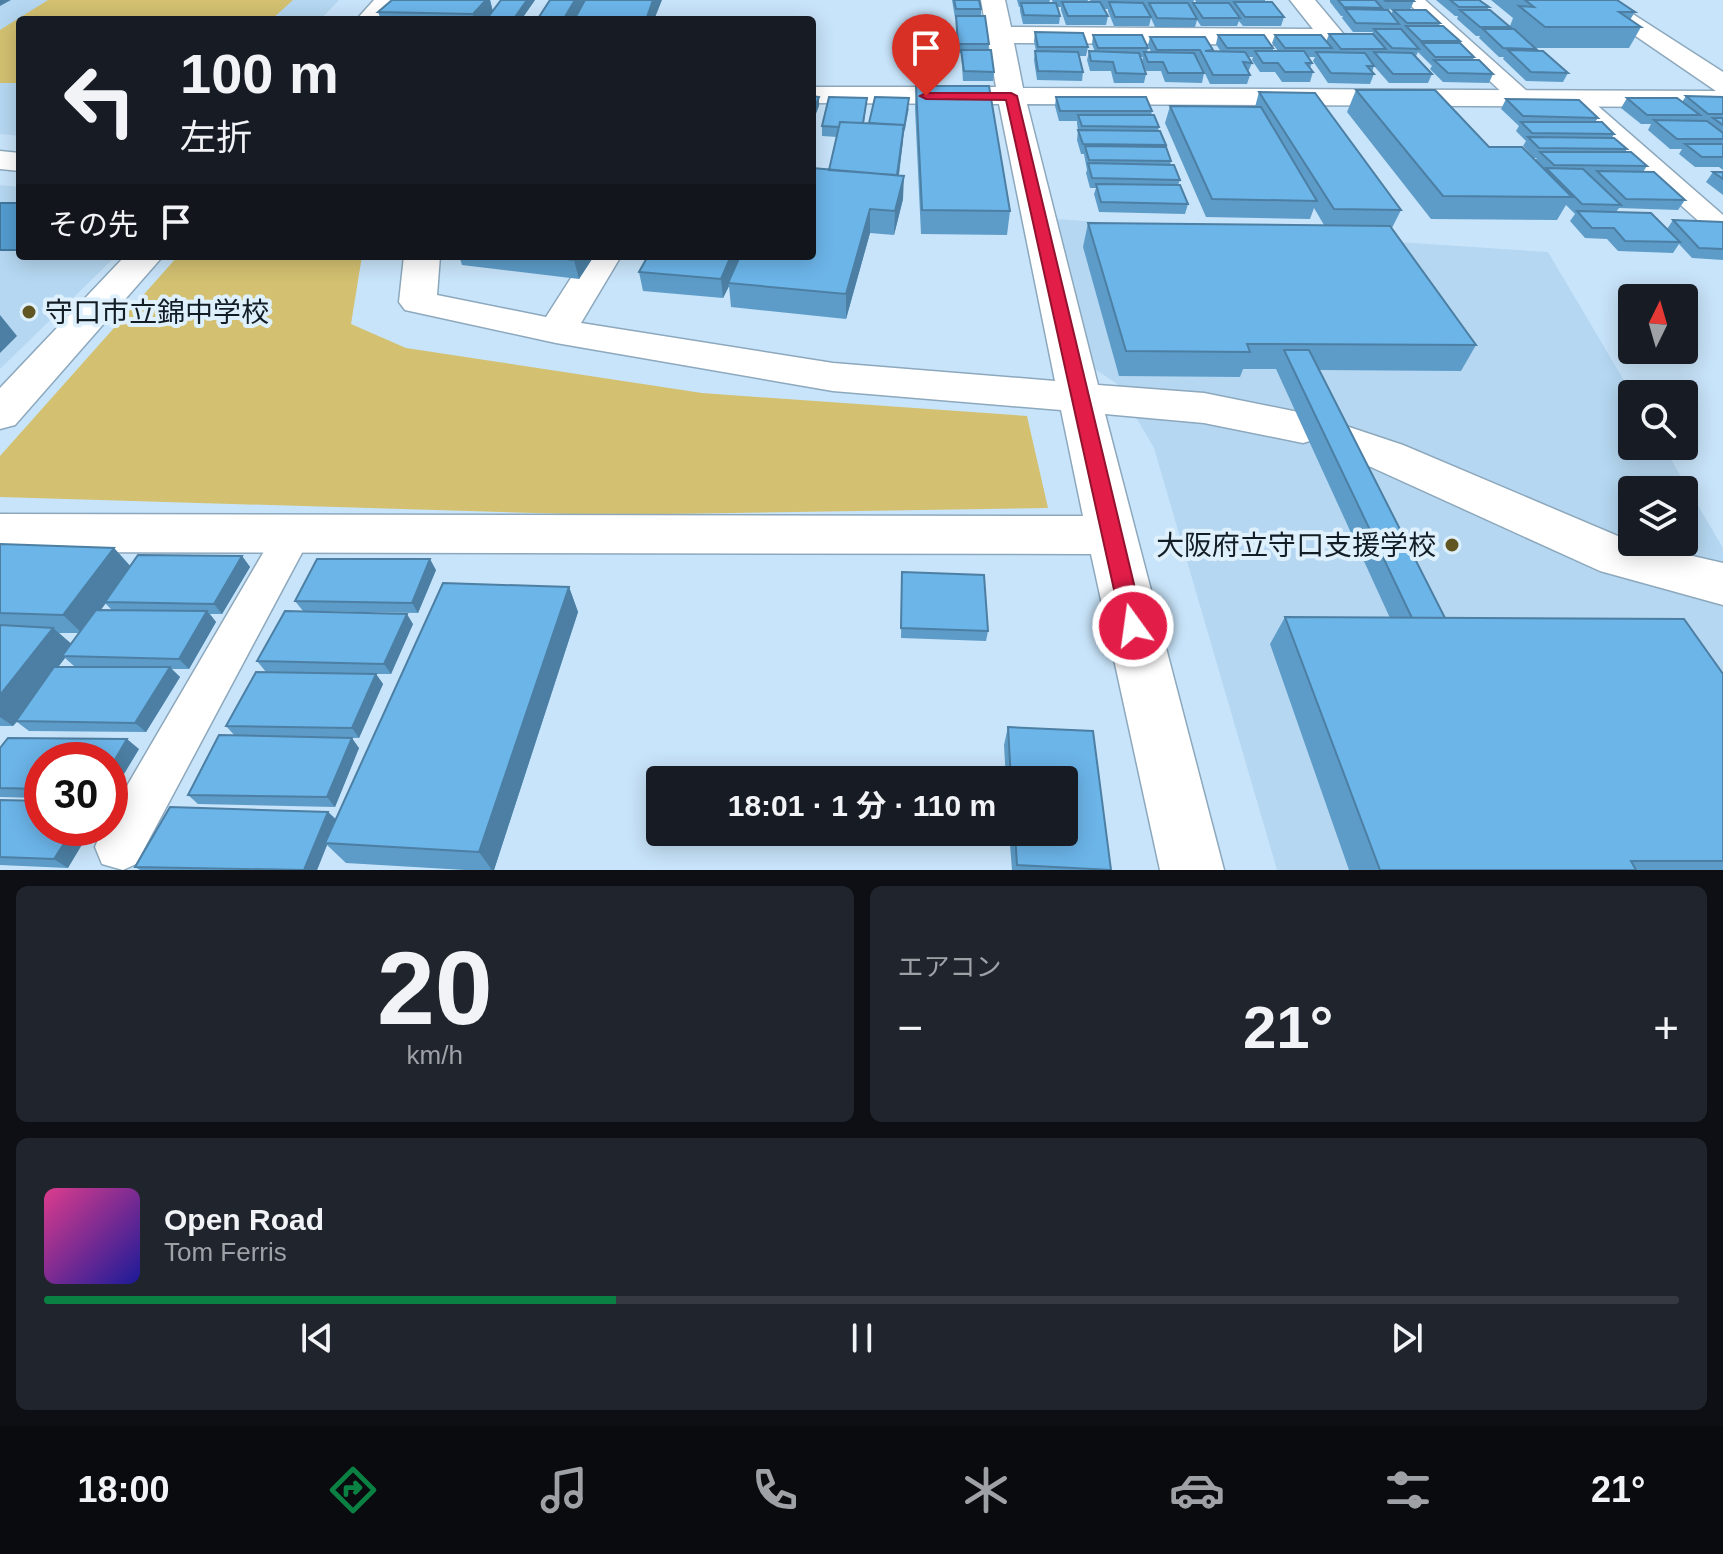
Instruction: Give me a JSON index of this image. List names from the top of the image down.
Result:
{
  "places": ["守口市立錦中学校", "大阪府立守口支援学校"],
  "north": "top",
  "page": {
    "turn": ["100 m", "左折"],
    "then": "その先",
    "limit": "30",
    "trip": "18:01 · 1 分 · 110 m",
    "tile": [
      ["20", "km/h"],
      "エアコン"
    ],
    "heat": ["−", "21°", "+"],
    "song": ["Open Road", "Tom Ferris"],
    "tabs": ["18:00", "21°"]
  }
}
